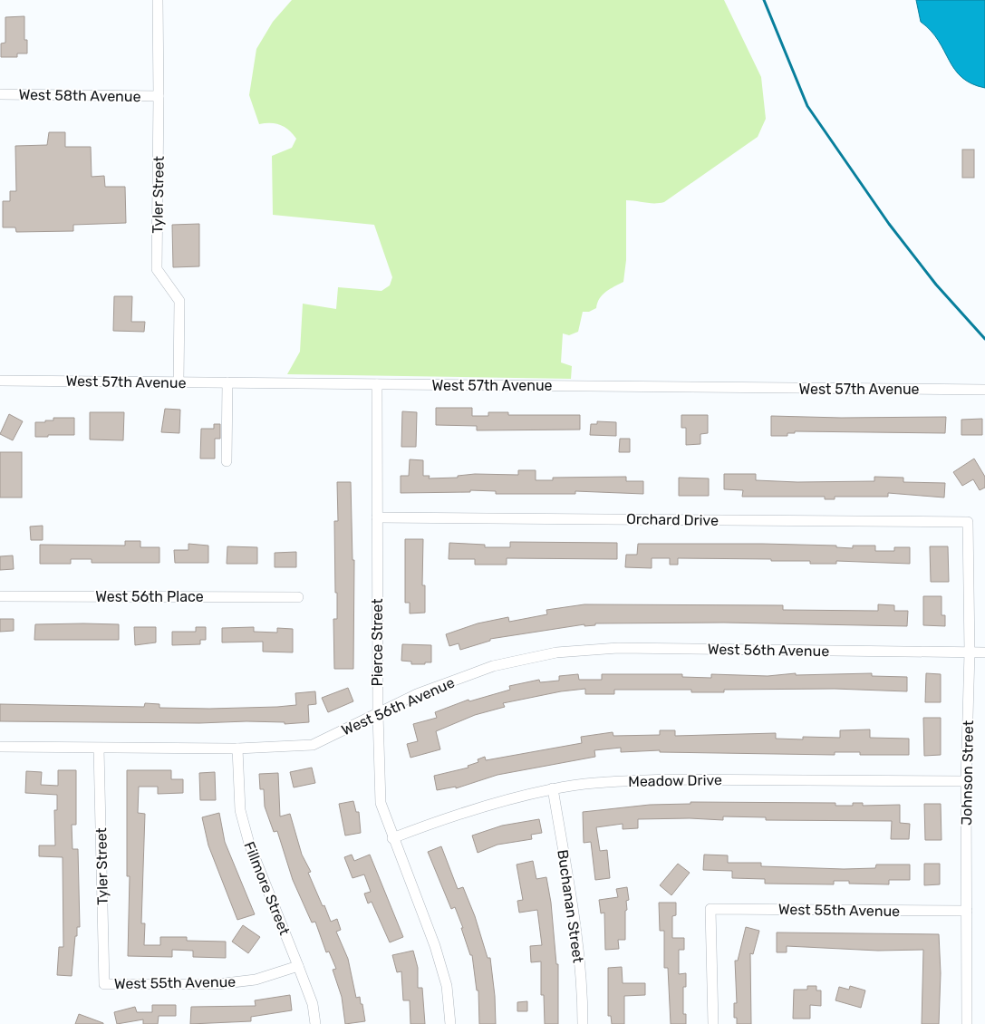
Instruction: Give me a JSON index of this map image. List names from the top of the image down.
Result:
{
  "streets": {
    "street": [
      "West 58th Avenue",
      "Tyler Street",
      "West 57th Avenue",
      "Orchard Drive",
      "West 56th Place",
      "Pierce Street",
      "West 56th Avenue",
      "Johnson Street",
      "Meadow Drive",
      "Fillmore Street",
      "Buchanan Street",
      "West 55th Avenue"
    ]
  },
  "crossings": [
    ["West 58th Avenue", "Tyler Street"],
    ["Tyler Street", "West 57th Avenue"],
    ["Tyler Street", "West 56th Avenue"],
    ["Tyler Street", "West 55th Avenue"],
    ["West 57th Avenue", "Pierce Street"],
    ["Orchard Drive", "Pierce Street"],
    ["Orchard Drive", "Johnson Street"],
    ["Pierce Street", "West 56th Avenue"],
    ["Pierce Street", "Meadow Drive"],
    ["West 56th Avenue", "Johnson Street"],
    ["West 56th Avenue", "Fillmore Street"],
    ["Johnson Street", "Meadow Drive"],
    ["Johnson Street", "West 55th Avenue"],
    ["Meadow Drive", "Buchanan Street"],
    ["Fillmore Street", "West 55th Avenue"]
  ]
}
